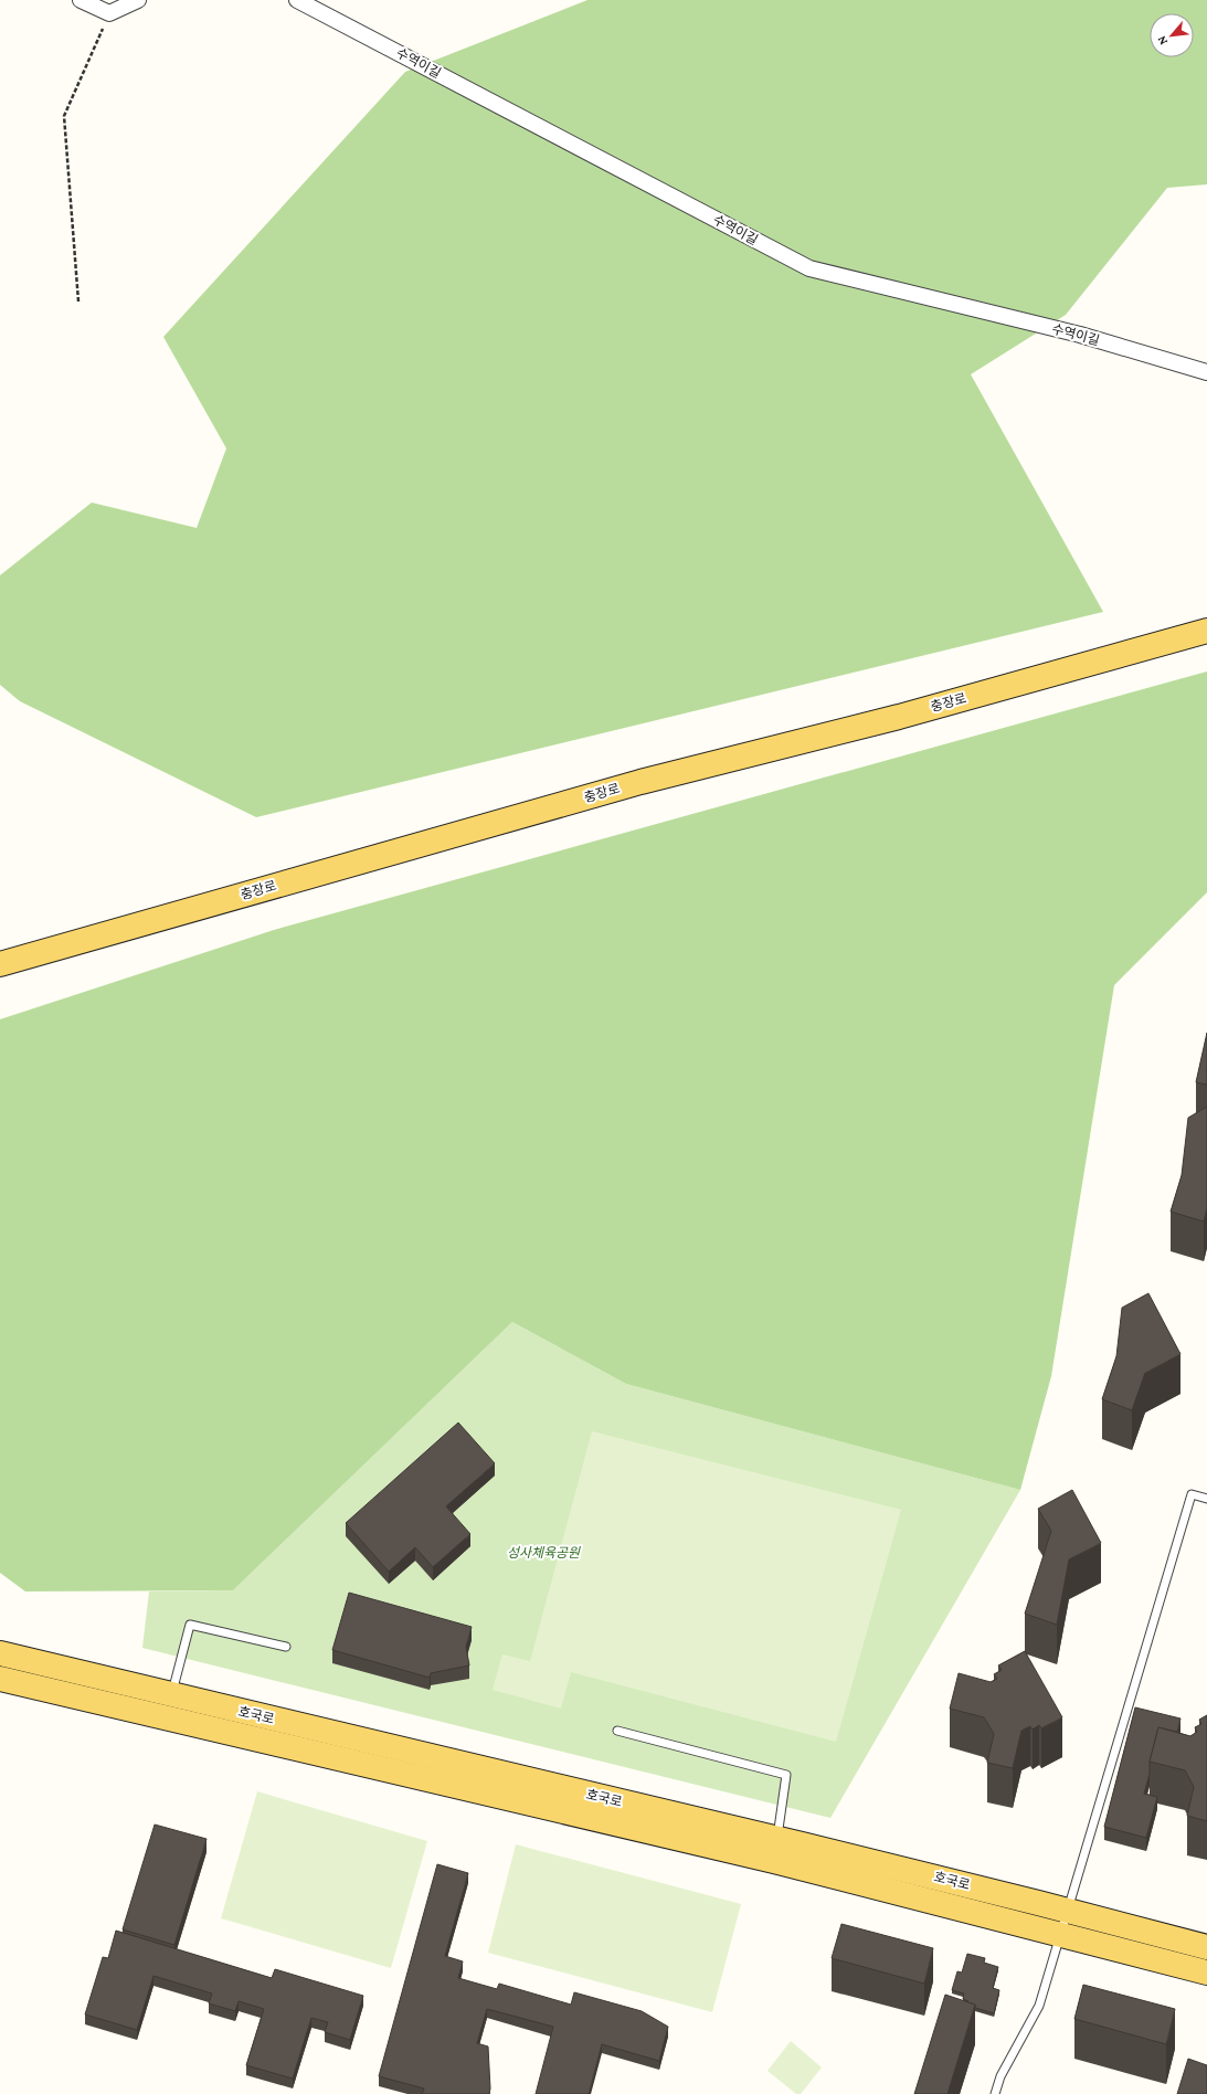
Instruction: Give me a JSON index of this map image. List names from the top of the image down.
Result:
{
  "streets": {
    "main road": ["충장로", "호국로"],
    "street": ["수역이길"]
  },
  "parks": ["성사체육공원"],
  "north": "bottom left"
}
